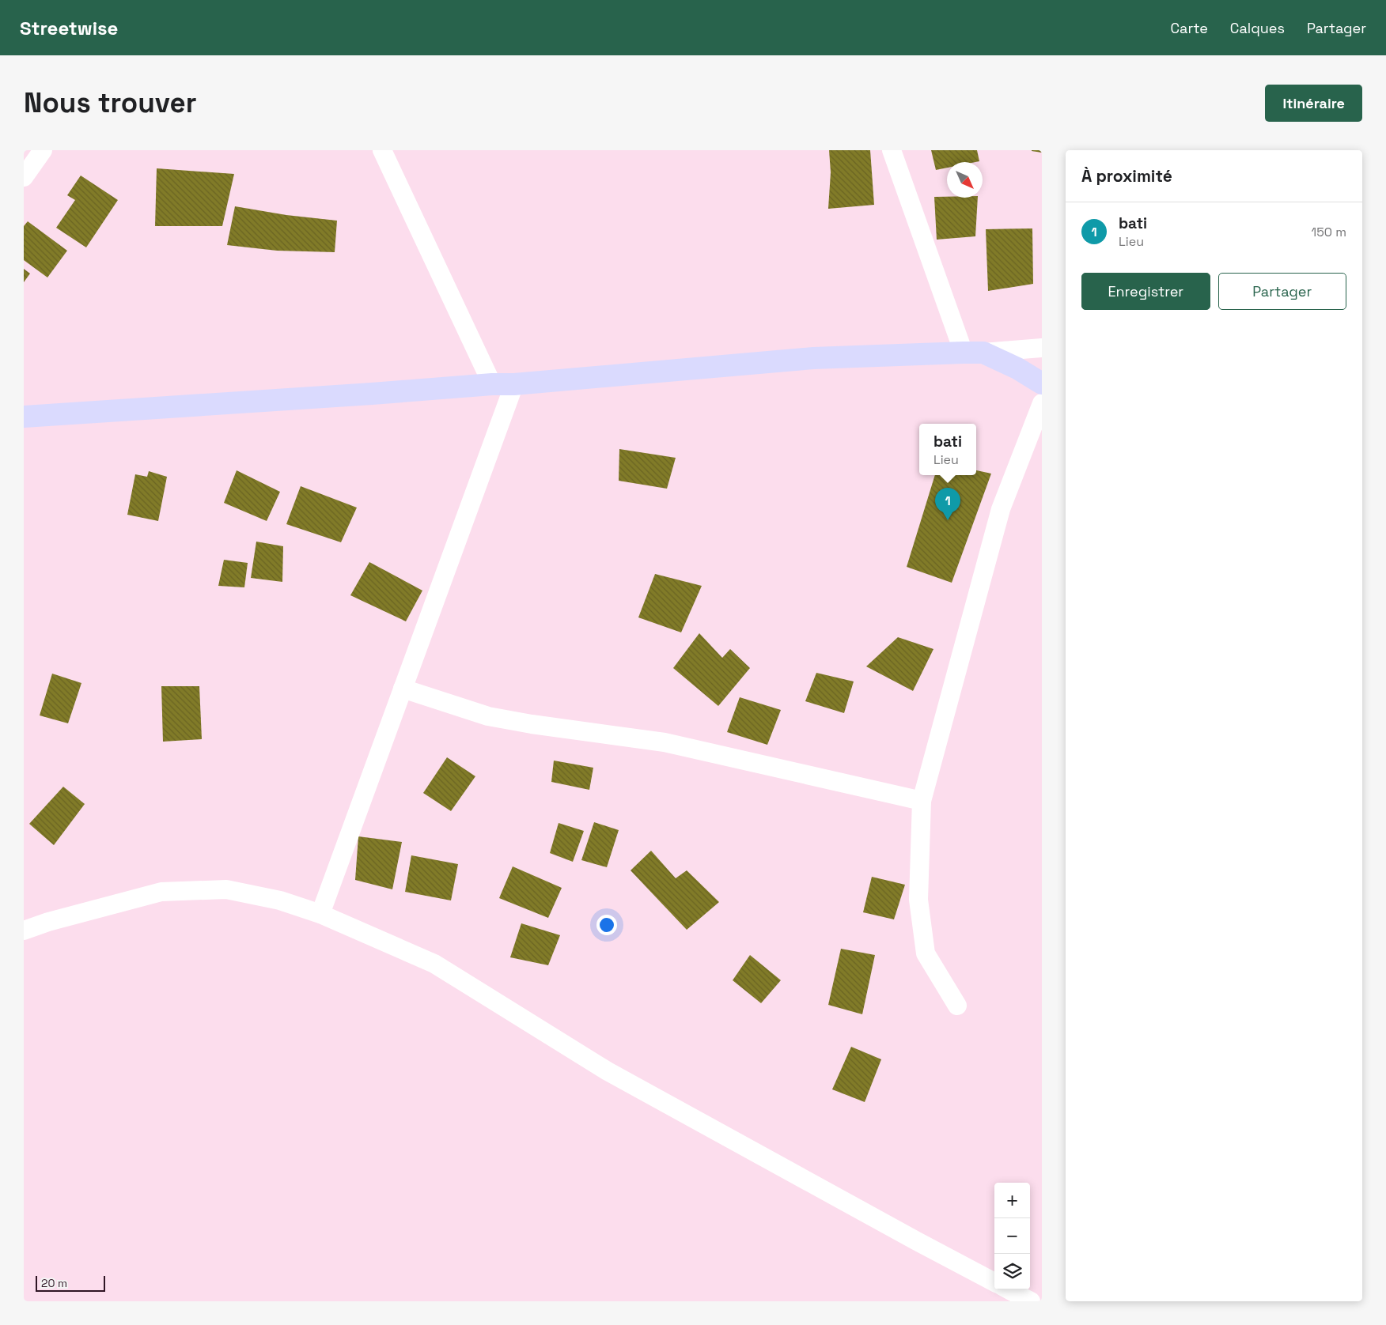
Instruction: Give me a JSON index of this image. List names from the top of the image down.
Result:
{
  "scale_bar": "20 m",
  "north": "bottom right",
  "page": {
    "header": "Streetwise",
    "nav": ["Carte", "Calques", "Partager"],
    "buttons": [
      "Itinéraire",
      ["Enregistrer", "Partager"]
    ],
    "title": "Nous trouver",
    "heading": "À proximité",
    "list": [
      {
        "mark": "1",
        "name": "bati",
        "note": "Lieu",
        "value": "150 m"
      }
    ],
    "popup": ["bati", "Lieu"],
    "pins": "1",
    "map_buttons": ["+", "−"],
    "scale": "20 m"
  }
}
